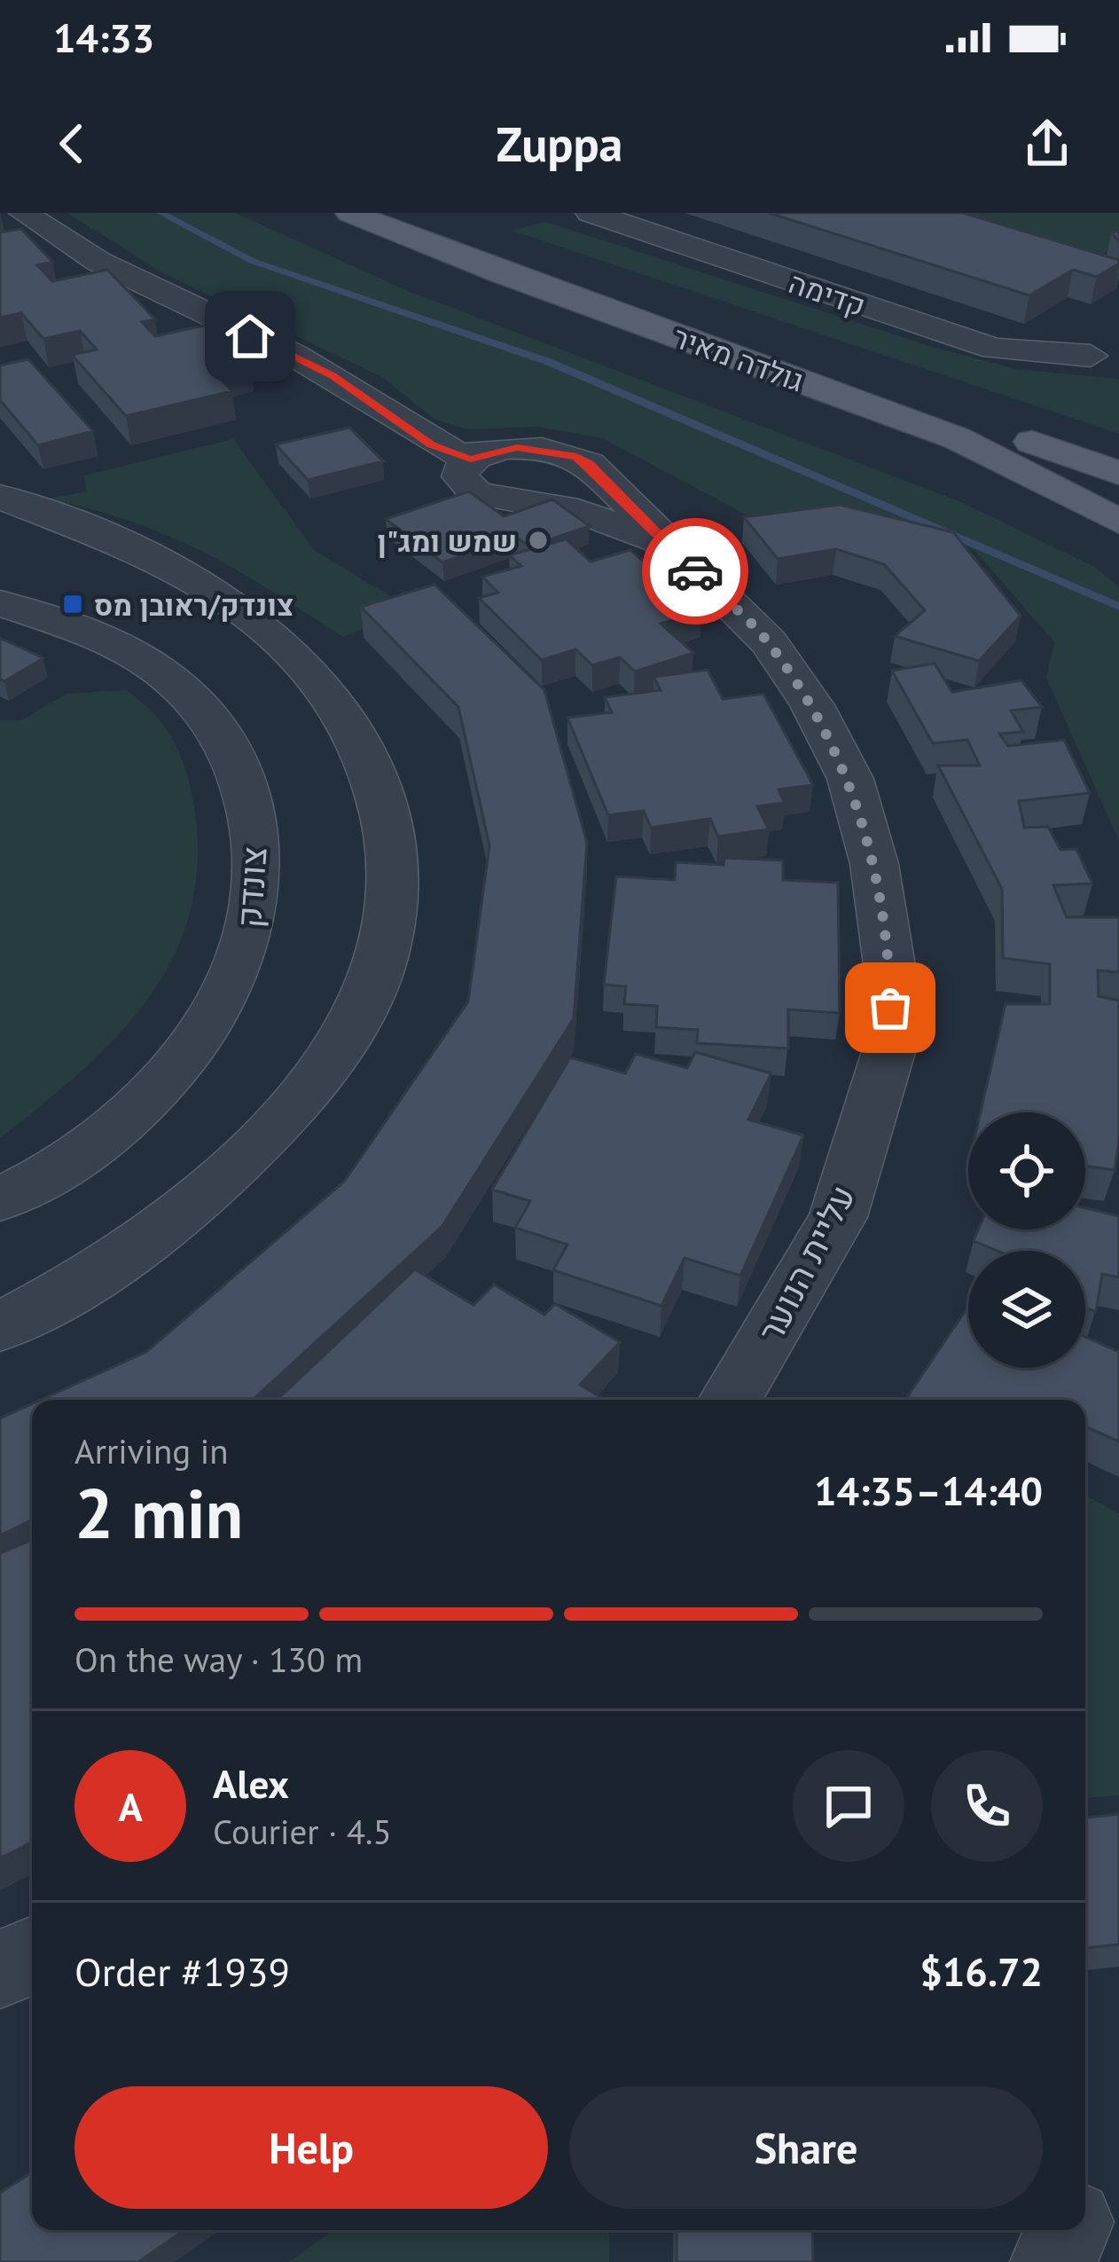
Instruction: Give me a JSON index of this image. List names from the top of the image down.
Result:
{
  "streets": {
    "main road": ["גולדה מאיר"],
    "street": ["קדימה", "צונדק", "עליית הנוער"]
  },
  "places": {
    "other": ["שמש ומג\"ן"],
    "transit": ["צונדק/ראובן מס"]
  },
  "page": {
    "status": "14:33",
    "header": "Zuppa",
    "heading": ["2 min", "Arriving in", "14:35–14:40"],
    "panel": [
      "Alex",
      "Courier · 4.5",
      "Order #1939",
      "$16.72"
    ],
    "bar": "On the way · 130 m",
    "round": "A",
    "buttons": ["Help", "Share"]
  }
}
